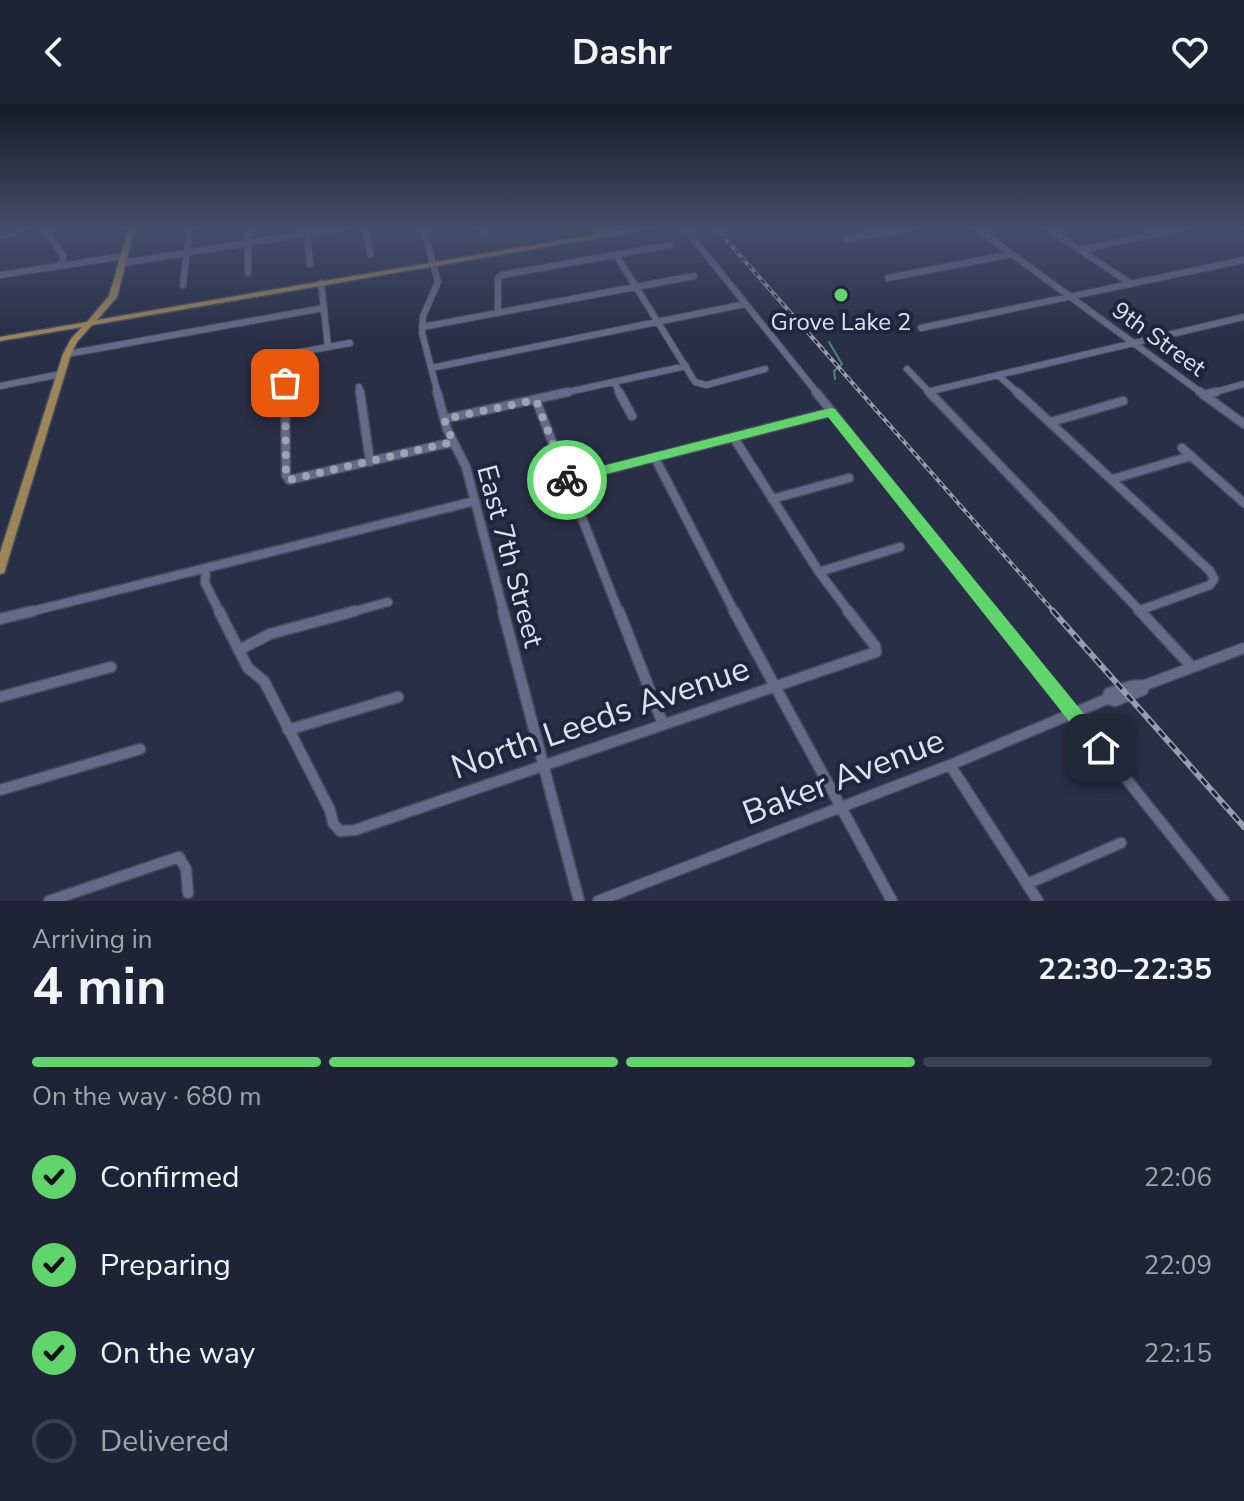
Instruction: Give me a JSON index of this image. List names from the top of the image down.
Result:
{
  "streets": {
    "street": [
      "9th Street",
      "East 7th Street",
      "North Leeds Avenue",
      "Baker Avenue"
    ]
  },
  "crossings": [
    ["East 7th Street", "North Leeds Avenue"]
  ],
  "places": ["Grove Lake 2"],
  "page": {
    "header": "Dashr",
    "heading": ["4 min", "Arriving in", "22:30–22:35"],
    "bar": "On the way · 680 m",
    "list": [
      ["Confirmed", "22:06"],
      ["Preparing", "22:09"],
      ["On the way", "22:15"],
      "Delivered"
    ]
  }
}
